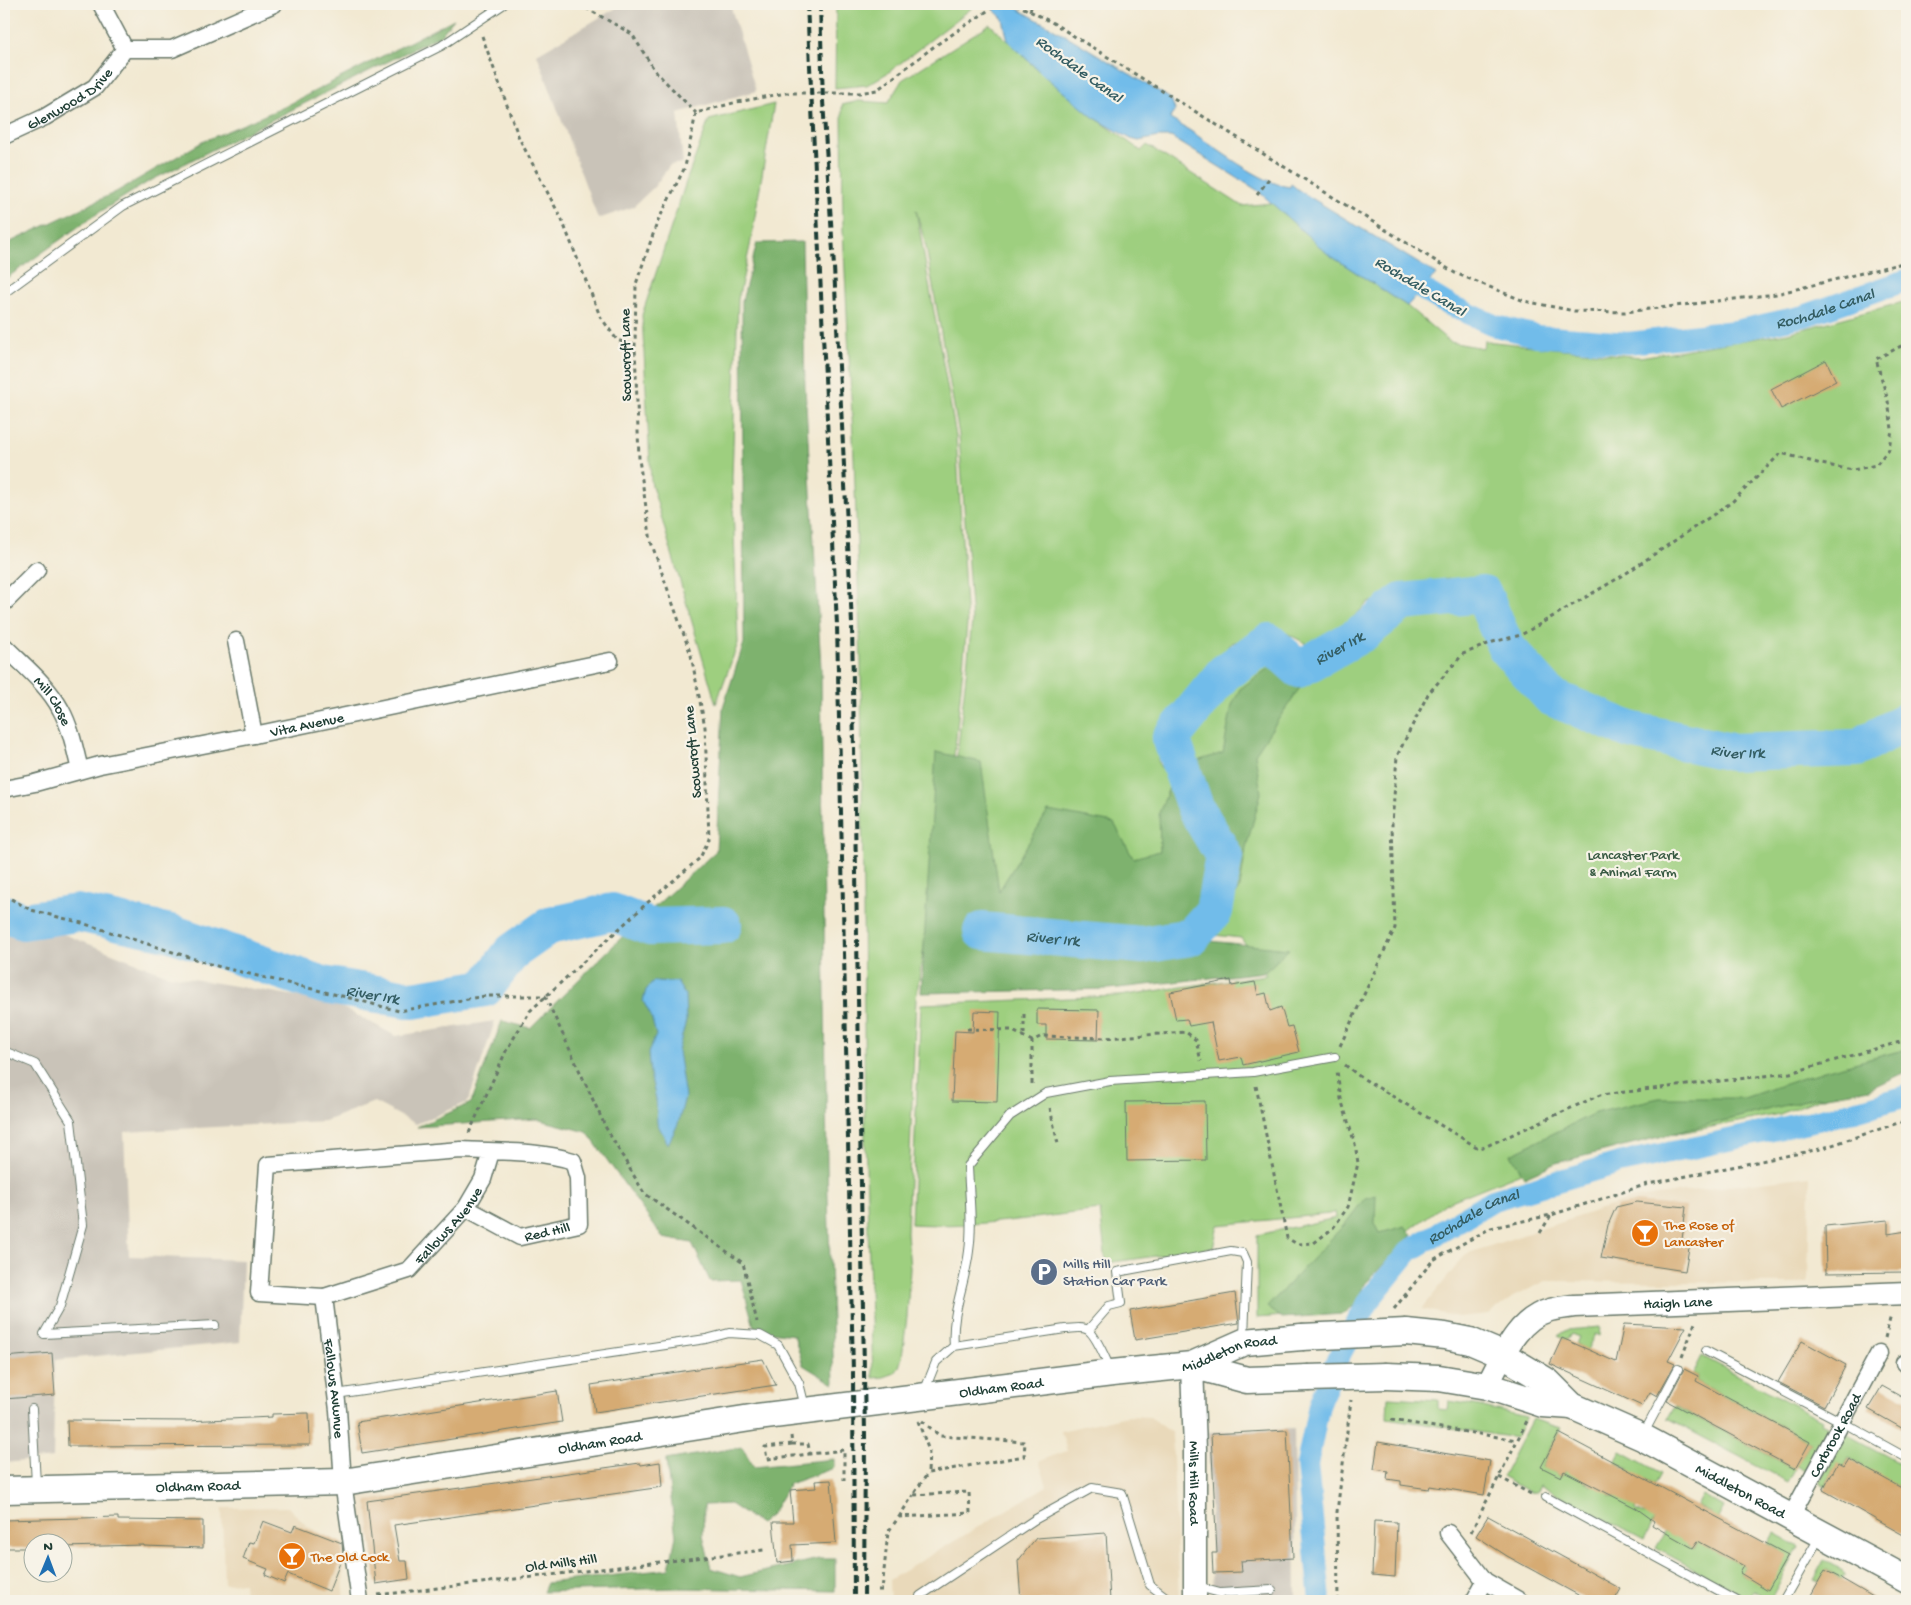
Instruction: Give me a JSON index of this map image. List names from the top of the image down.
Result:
{
  "streets": {
    "main road": [
      "Haigh Lane",
      "Middleton Road",
      "Oldham Road",
      "Mills Hill Road"
    ],
    "street": [
      "Glenwood Drive",
      "Mill Close",
      "Vita Avenue",
      "Fallows Avenue",
      "Red Hill",
      "Fallows Avwnue",
      "Corbrook Road"
    ],
    "path": ["Scowcroft Lane", "Old Mills Hill"]
  },
  "crossings": [
    ["Scowcroft Lane", "Fallows Avenue"],
    ["Mill Close", "Vita Avenue"],
    ["Fallows Avenue", "Red Hill"],
    ["Fallows Avenue", "Fallows Avwnue"],
    ["Haigh Lane", "Middleton Road"],
    ["Middleton Road", "Oldham Road"],
    ["Middleton Road", "Corbrook Road"],
    ["Middleton Road", "Mills Hill Road"],
    ["Oldham Road", "Fallows Avwnue"],
    ["Oldham Road", "Mills Hill Road"],
    ["Fallows Avwnue", "Old Mills Hill"]
  ],
  "water": ["Rochdale Canal", "River Irk"],
  "parks": ["Lancaster Park & Animal Farm"],
  "places": {
    "bar": ["The Rose of Lancaster", "The Old Cock"],
    "parking": ["Mills Hill Station Car Park"]
  },
  "north": "top"
}
